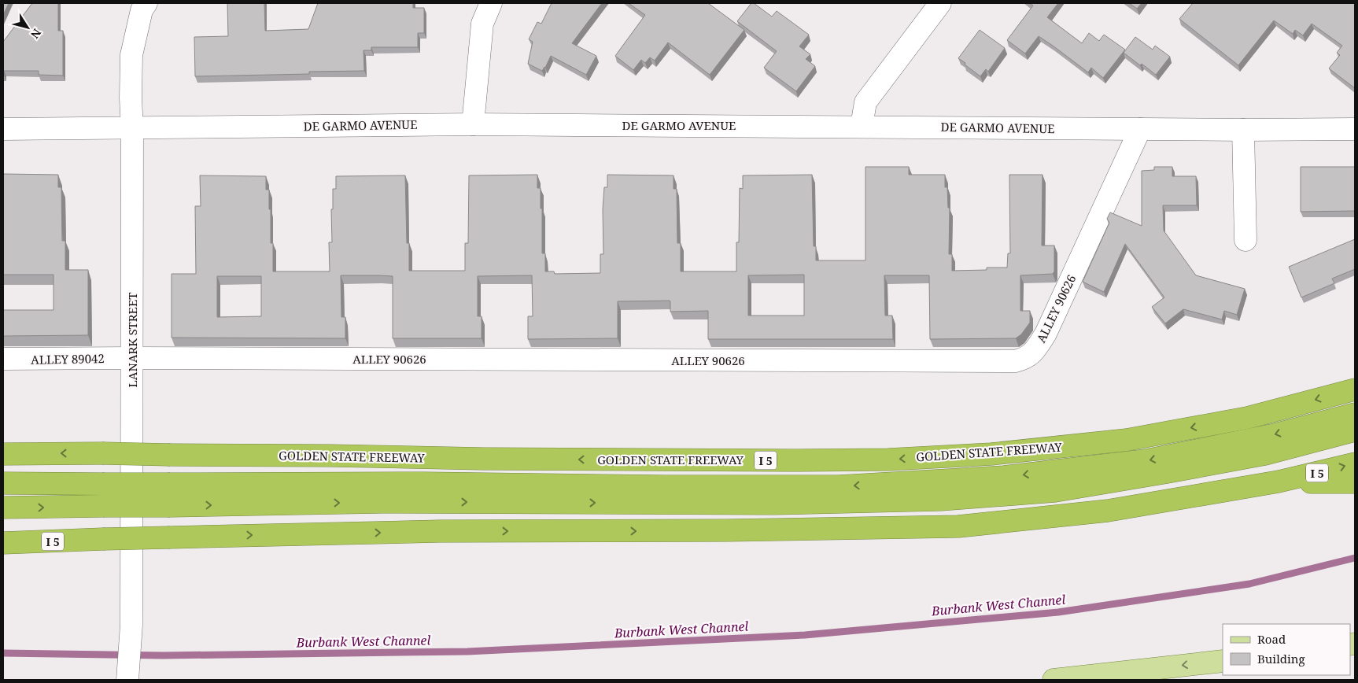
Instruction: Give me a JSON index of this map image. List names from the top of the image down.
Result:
{
  "streets": {
    "highway": ["GOLDEN STATE FREEWAY", "I 5"],
    "street": [
      "DE GARMO AVENUE",
      "ALLEY 90626",
      "LANARK STREET",
      "ALLEY 89042"
    ]
  },
  "crossings": [
    ["DE GARMO AVENUE", "ALLEY 90626"],
    ["DE GARMO AVENUE", "LANARK STREET"],
    ["ALLEY 90626", "LANARK STREET"],
    ["ALLEY 90626", "ALLEY 89042"],
    ["LANARK STREET", "ALLEY 89042"]
  ],
  "water": ["Burbank West Channel"],
  "legend": ["Road", "Building"],
  "north": "bottom right"
}
